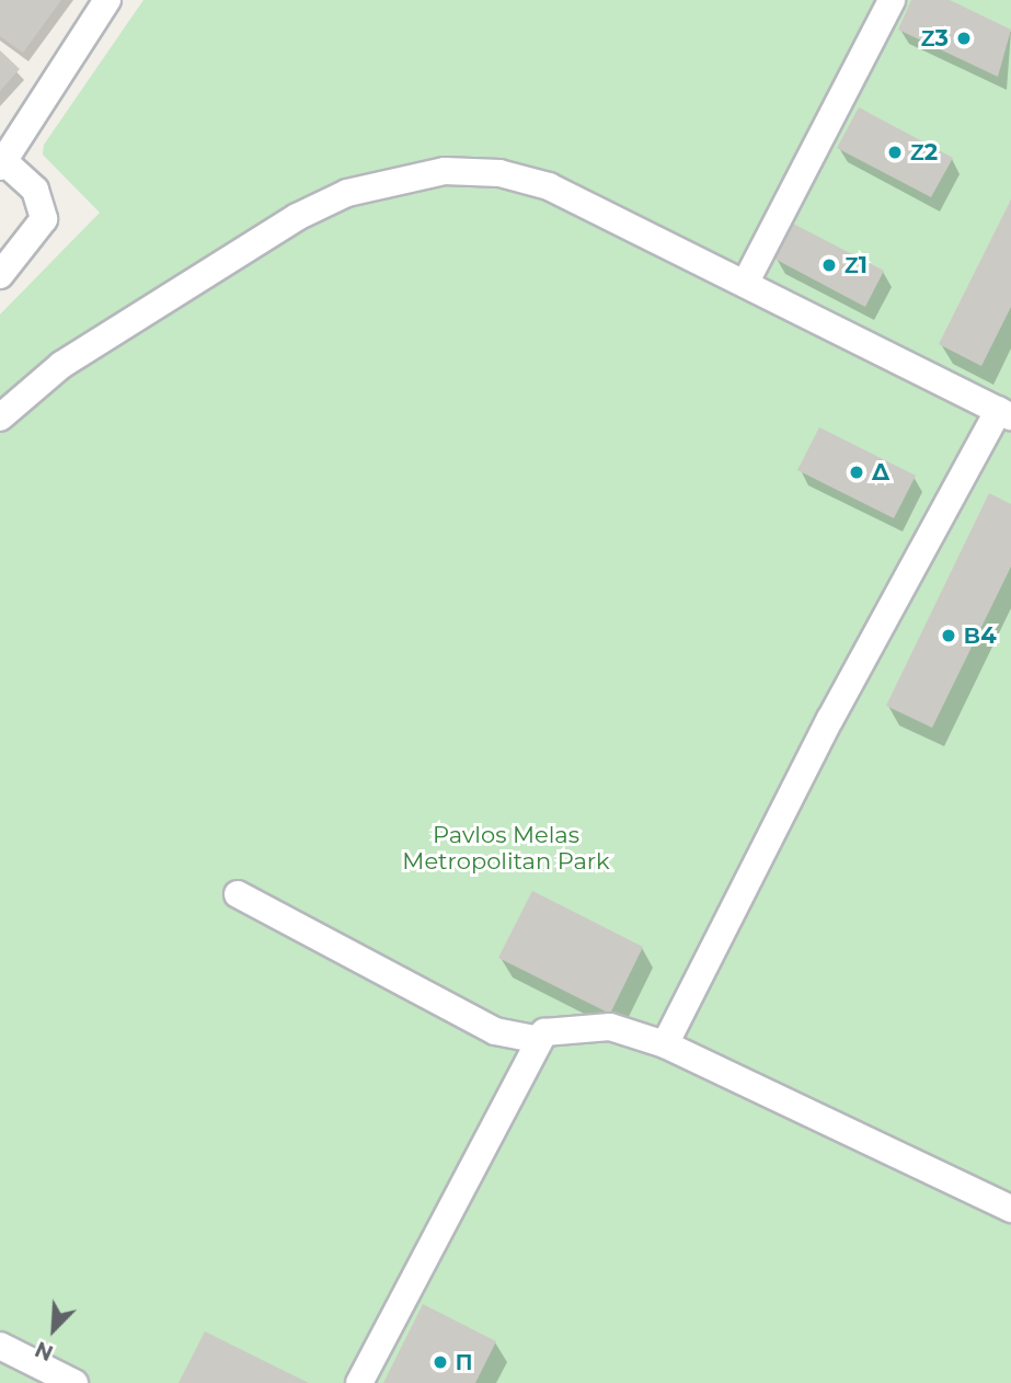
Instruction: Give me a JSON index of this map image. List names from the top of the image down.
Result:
{
  "parks": ["Pavlos Melas Metropolitan Park"],
  "places": [
    "Ζ3",
    "Ζ2",
    "Ζ1",
    "Δ",
    "Β4",
    "Π"
  ],
  "north": "bottom left"
}
